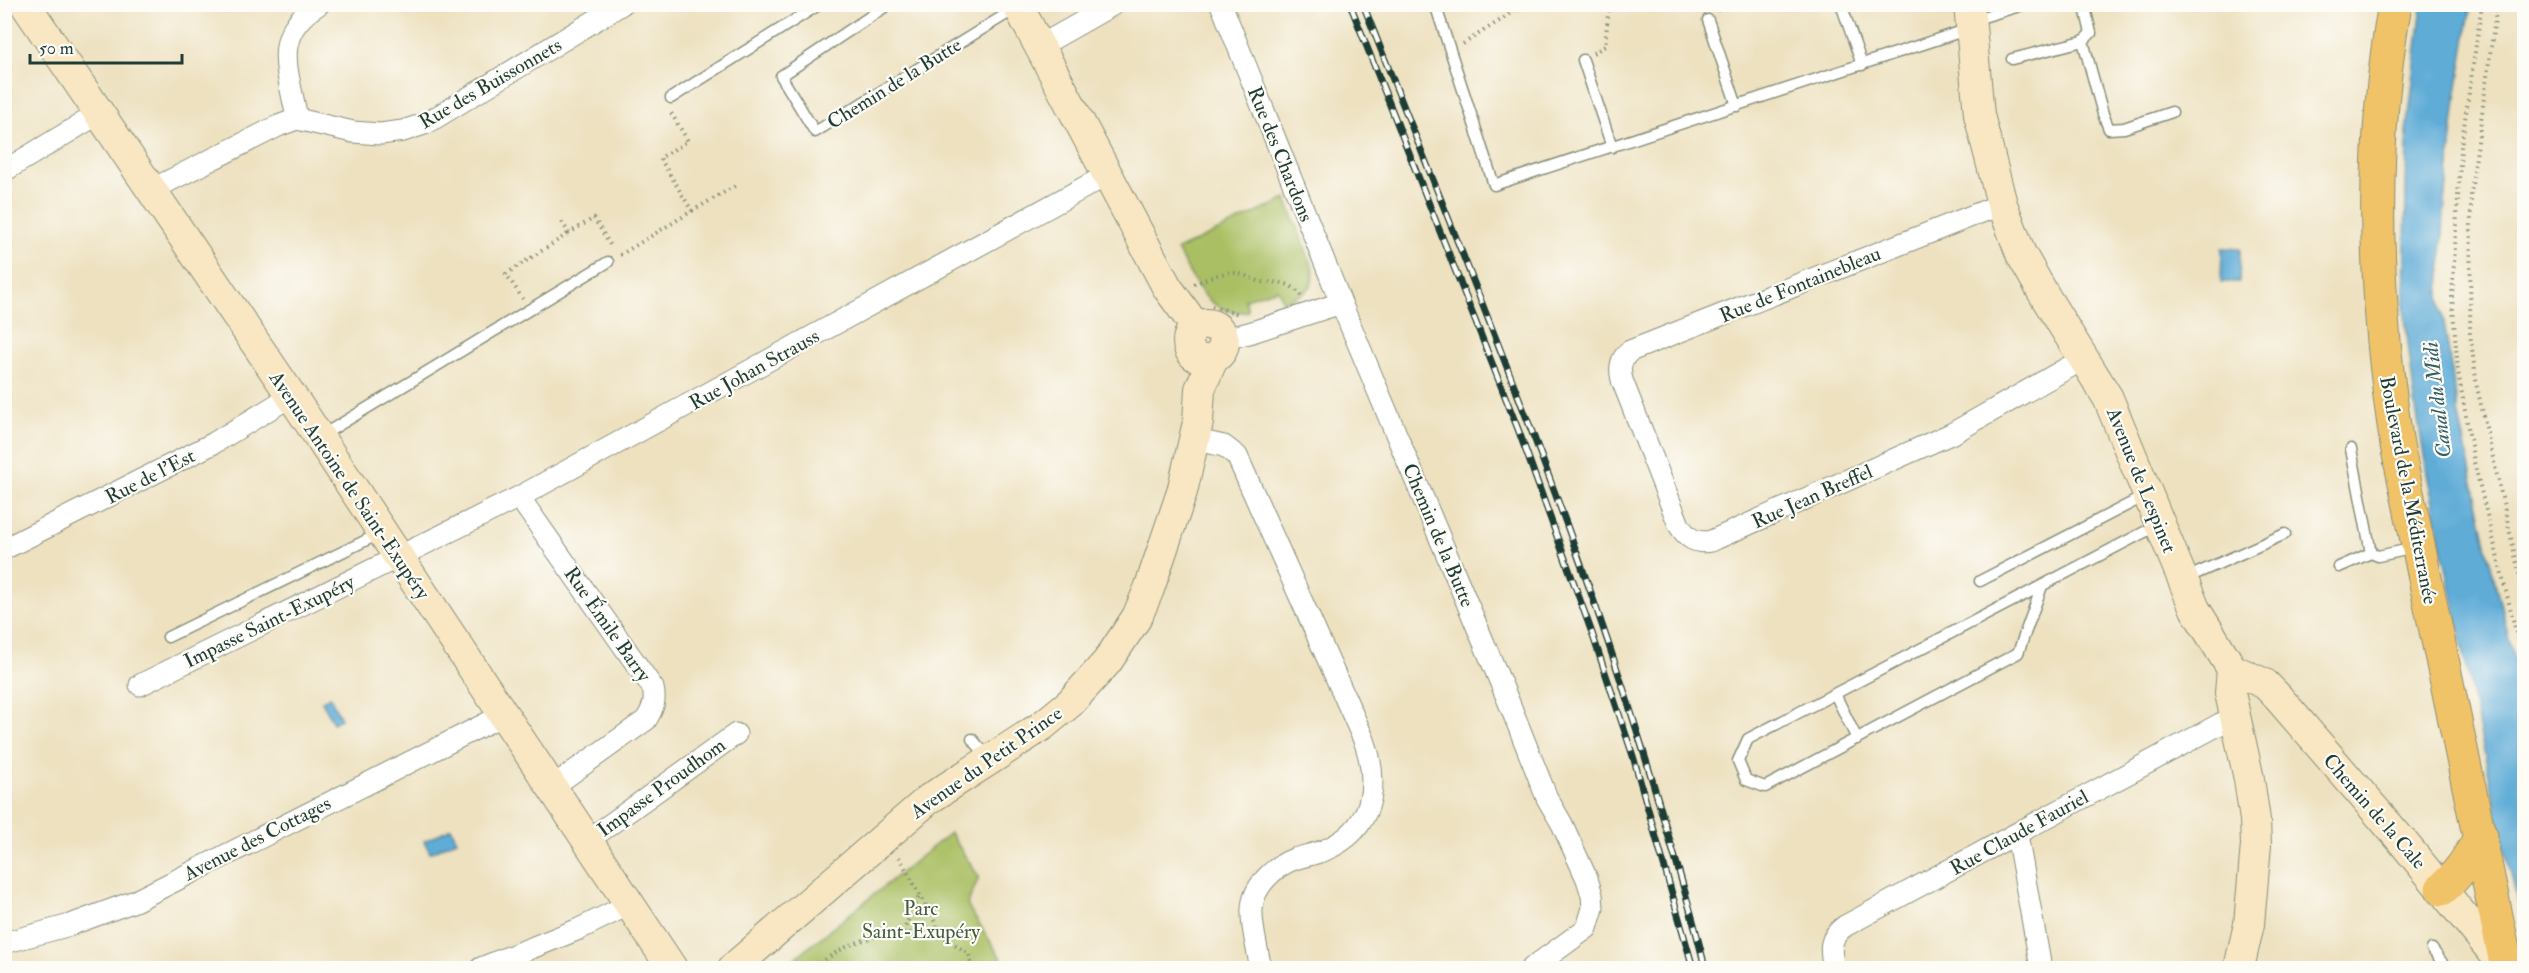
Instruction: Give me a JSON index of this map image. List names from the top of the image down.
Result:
{
  "streets": {
    "main road": ["Boulevard de la Méditerranée"],
    "street": [
      "Rue des Buissonnets",
      "Chemin de la Butte",
      "Rue des Chardons",
      "Rue de Fontainebleau",
      "Rue Johan Strauss",
      "Rue de l'Est",
      "Avenue de Lespinet",
      "Avenue Antoine de Saint-Exupéry",
      "Rue Jean Breffel",
      "Impasse Saint-Exupéry",
      "Rue Émile Barry",
      "Avenue du Petit Prince",
      "Impasse Proudhom",
      "Chemin de la Cale",
      "Rue Claude Fauriel",
      "Avenue des Cottages"
    ]
  },
  "crossings": [
    ["Chemin de la Butte", "Rue des Chardons"],
    ["Chemin de la Butte", "Rue Johan Strauss"],
    ["Chemin de la Butte", "Avenue du Petit Prince"],
    ["Rue de Fontainebleau", "Avenue de Lespinet"],
    ["Rue de Fontainebleau", "Rue Jean Breffel"],
    ["Rue Johan Strauss", "Avenue Antoine de Saint-Exupéry"],
    ["Rue Johan Strauss", "Impasse Saint-Exupéry"],
    ["Rue Johan Strauss", "Rue Émile Barry"],
    ["Rue de l'Est", "Avenue Antoine de Saint-Exupéry"],
    ["Avenue de Lespinet", "Rue Jean Breffel"],
    ["Avenue de Lespinet", "Chemin de la Cale"],
    ["Avenue Antoine de Saint-Exupéry", "Impasse Saint-Exupéry"],
    ["Avenue Antoine de Saint-Exupéry", "Rue Émile Barry"],
    ["Avenue Antoine de Saint-Exupéry", "Impasse Proudhom"],
    ["Avenue Antoine de Saint-Exupéry", "Avenue des Cottages"],
    ["Boulevard de la Méditerranée", "Chemin de la Cale"]
  ],
  "water": ["Canal du Midi"],
  "parks": ["Parc Saint-Exupéry"],
  "scale_bar": "50 m"
}
